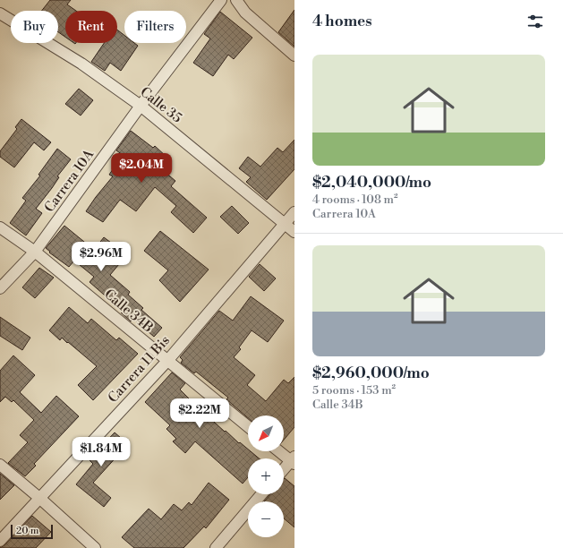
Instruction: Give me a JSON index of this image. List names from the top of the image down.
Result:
{
  "streets": {
    "street": [
      "Calle 35",
      "Carrera 10A",
      "Calle 34B",
      "Carrera 11 Bis"
    ]
  },
  "crossings": [
    ["Calle 35", "Carrera 10A"],
    ["Calle 35", "Carrera 11 Bis"],
    ["Carrera 10A", "Calle 34B"],
    ["Calle 34B", "Carrera 11 Bis"]
  ],
  "scale_bar": "20 m",
  "north": "bottom left",
  "page": {
    "heading": "4 homes",
    "chip": ["Buy", "Rent", "Filters"],
    "list": [
      {
        "name": "$2,040,000/mo",
        "note": "4 rooms · 108 m² · Carrera 10A"
      },
      {
        "name": "$2,960,000/mo",
        "note": "5 rooms · 153 m² · Calle 34B"
      }
    ],
    "price": [
      "$2.04M",
      "$2.96M",
      "$2.22M",
      "$1.84M"
    ],
    "map_buttons": ["+", "−"],
    "scale": "20 m"
  }
}
